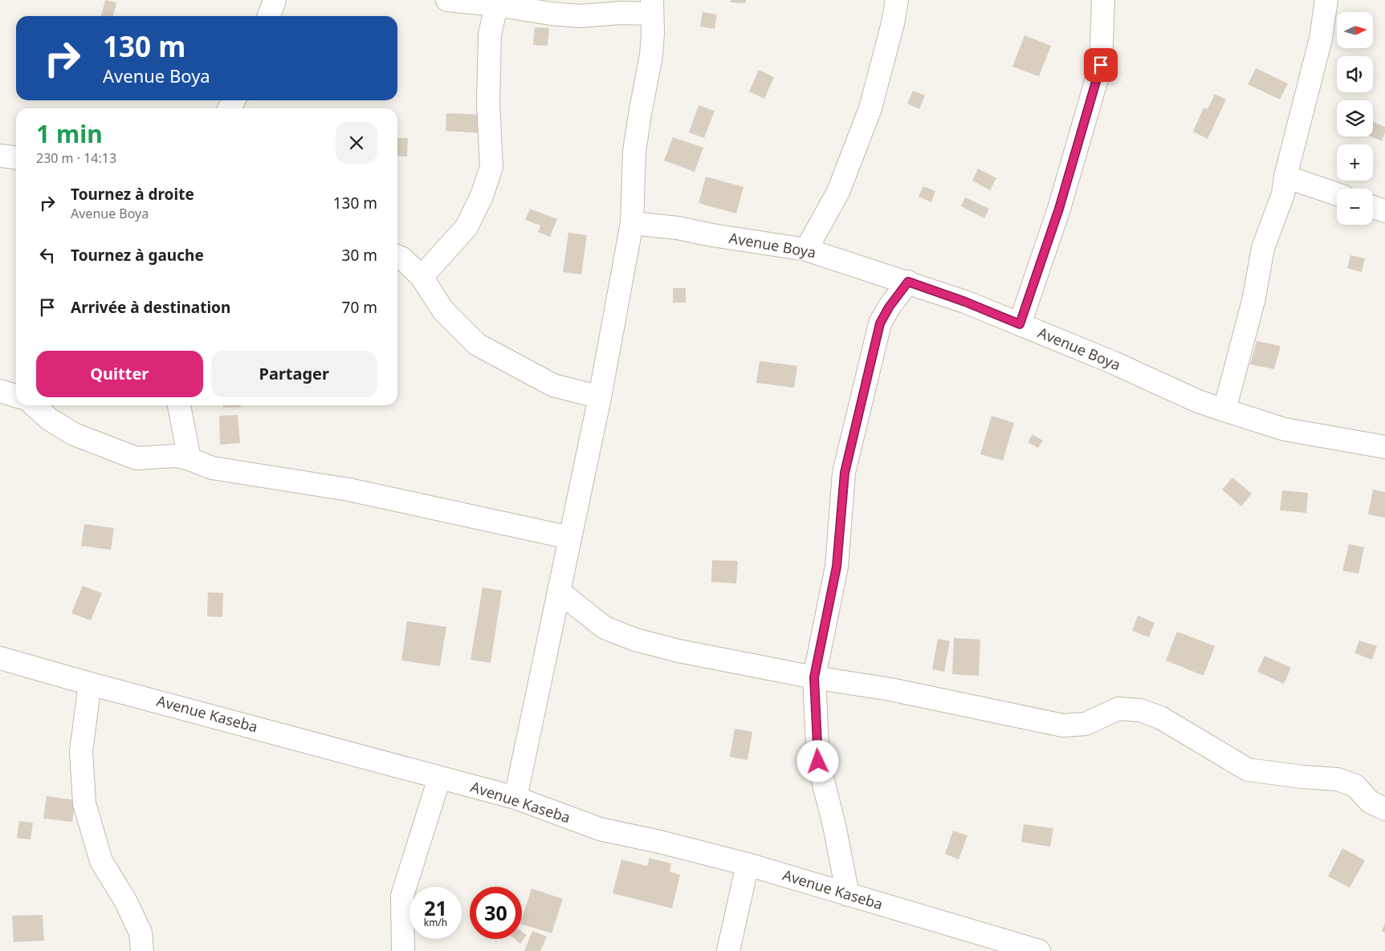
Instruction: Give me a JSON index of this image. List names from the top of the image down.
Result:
{
  "streets": {
    "street": ["Avenue Boya", "Avenue Kaseba"]
  },
  "north": "right",
  "page": {
    "map_buttons": ["+", "−"],
    "turn": ["130 m", "Avenue Boya"],
    "heading": ["1 min", "230 m · 14:13"],
    "list": [
      {
        "name": "Tournez à droite",
        "note": "Avenue Boya",
        "value": "130 m"
      },
      {
        "name": "Tournez à gauche",
        "value": "30 m"
      },
      {
        "name": "Arrivée à destination",
        "value": "70 m"
      }
    ],
    "buttons": ["Quitter", "Partager"],
    "speed": "21 km/h",
    "limit": "30"
  }
}
